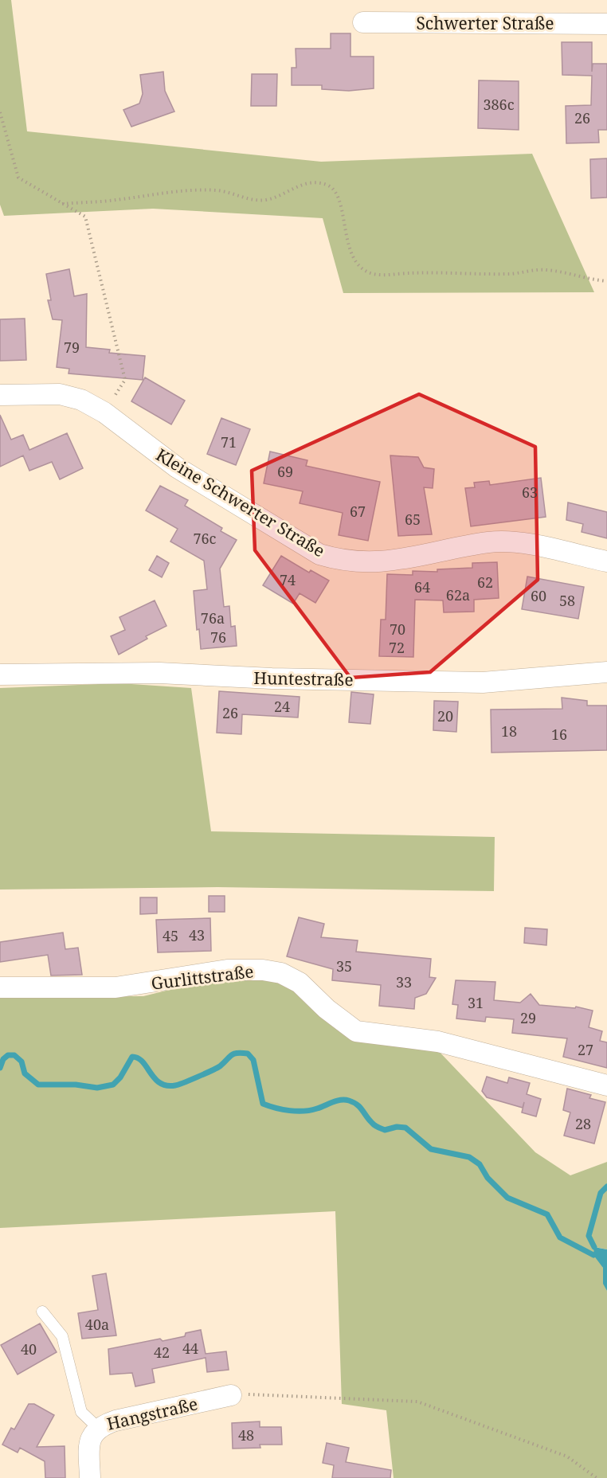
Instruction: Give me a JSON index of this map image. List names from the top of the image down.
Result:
{
  "streets": {
    "street": [
      "Schwerter Straße",
      "Kleine Schwerter Straße",
      "Huntestraße",
      "Gurlittstraße",
      "Hangstraße"
    ]
  },
  "house_numbers": [
    "386c",
    "26",
    "79",
    "71",
    "69",
    "63",
    "67",
    "65",
    "76c",
    "74",
    "62",
    "64",
    "62a",
    "60",
    "58",
    "76a",
    "70",
    "76",
    "72",
    "24",
    "26",
    "20",
    "18",
    "16",
    "43",
    "45",
    "35",
    "33",
    "31",
    "29",
    "27",
    "28",
    "40a",
    "44",
    "40",
    "42",
    "48"
  ]
}
